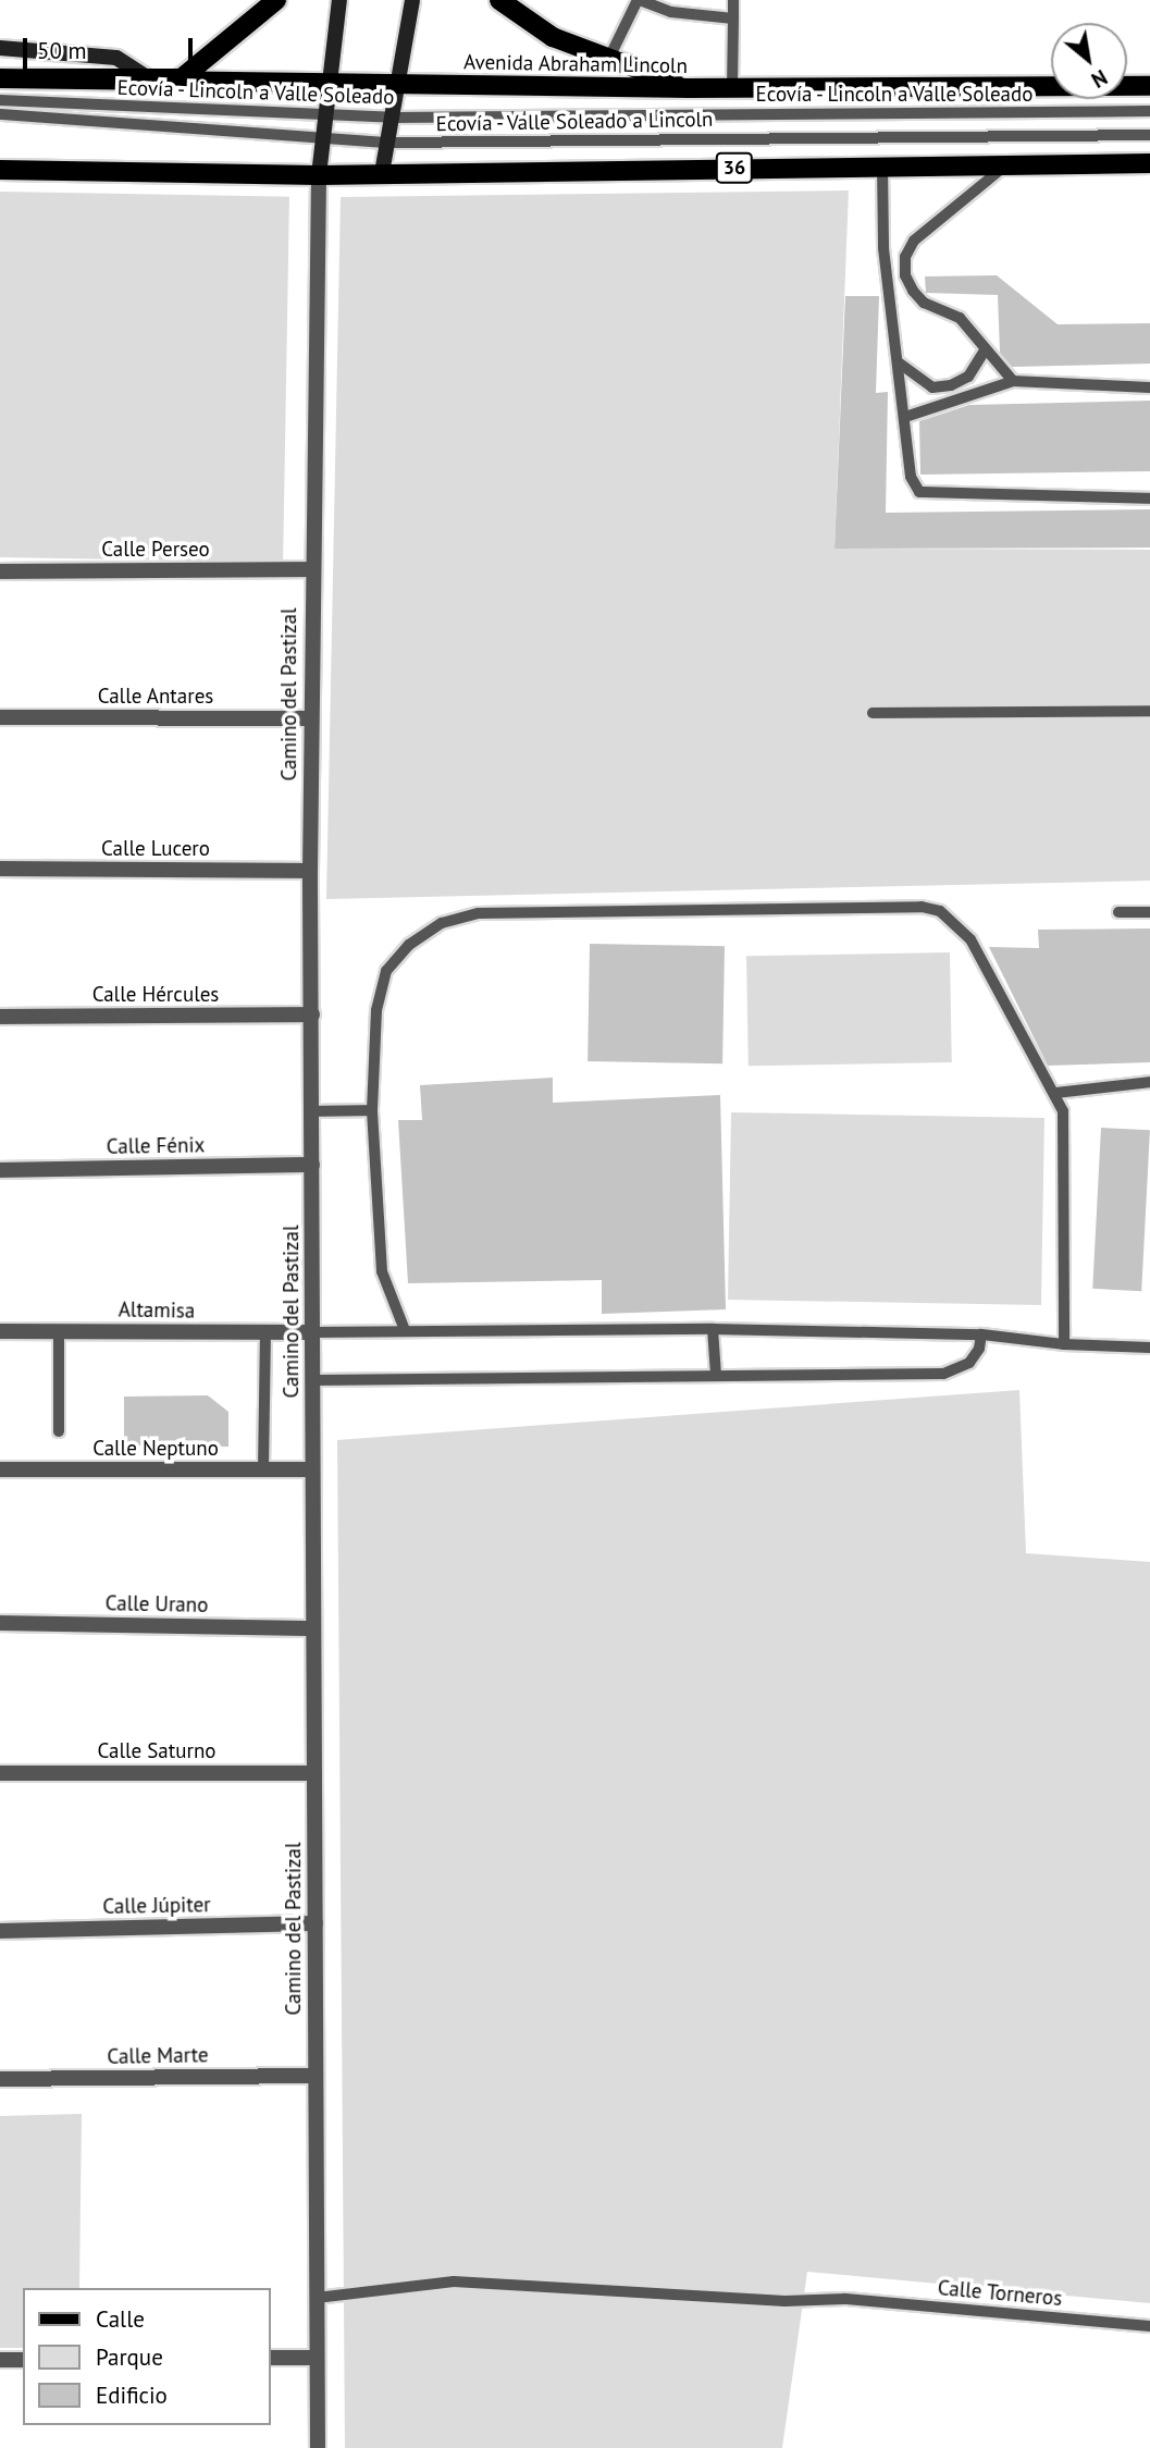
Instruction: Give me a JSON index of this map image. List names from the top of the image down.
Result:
{
  "streets": {
    "main road": ["Avenida Abraham Lincoln", "36"],
    "street": [
      "Calle Perseo",
      "Camino del Pastizal",
      "Calle Antares",
      "Calle Lucero",
      "Calle Hércules",
      "Calle Fénix",
      "Altamisa",
      "Calle Neptuno",
      "Calle Urano",
      "Calle Saturno",
      "Calle Júpiter",
      "Calle Marte"
    ],
    "lane": ["Ecovía - Lincoln a Valle Soleado", "Ecovía - Valle Soleado a Lincoln", "Calle Torneros"]
  },
  "crossings": [
    ["36", "Camino del Pastizal"],
    ["Calle Perseo", "Camino del Pastizal"],
    ["Camino del Pastizal", "Calle Antares"],
    ["Camino del Pastizal", "Calle Lucero"],
    ["Camino del Pastizal", "Calle Hércules"],
    ["Camino del Pastizal", "Calle Fénix"],
    ["Camino del Pastizal", "Altamisa"],
    ["Camino del Pastizal", "Calle Neptuno"],
    ["Camino del Pastizal", "Calle Urano"],
    ["Camino del Pastizal", "Calle Saturno"],
    ["Camino del Pastizal", "Calle Júpiter"],
    ["Camino del Pastizal", "Calle Marte"],
    ["Camino del Pastizal", "Calle Torneros"]
  ],
  "legend": ["Calle", "Parque", "Edificio"],
  "scale_bar": "50 m",
  "north": "bottom right"
}
